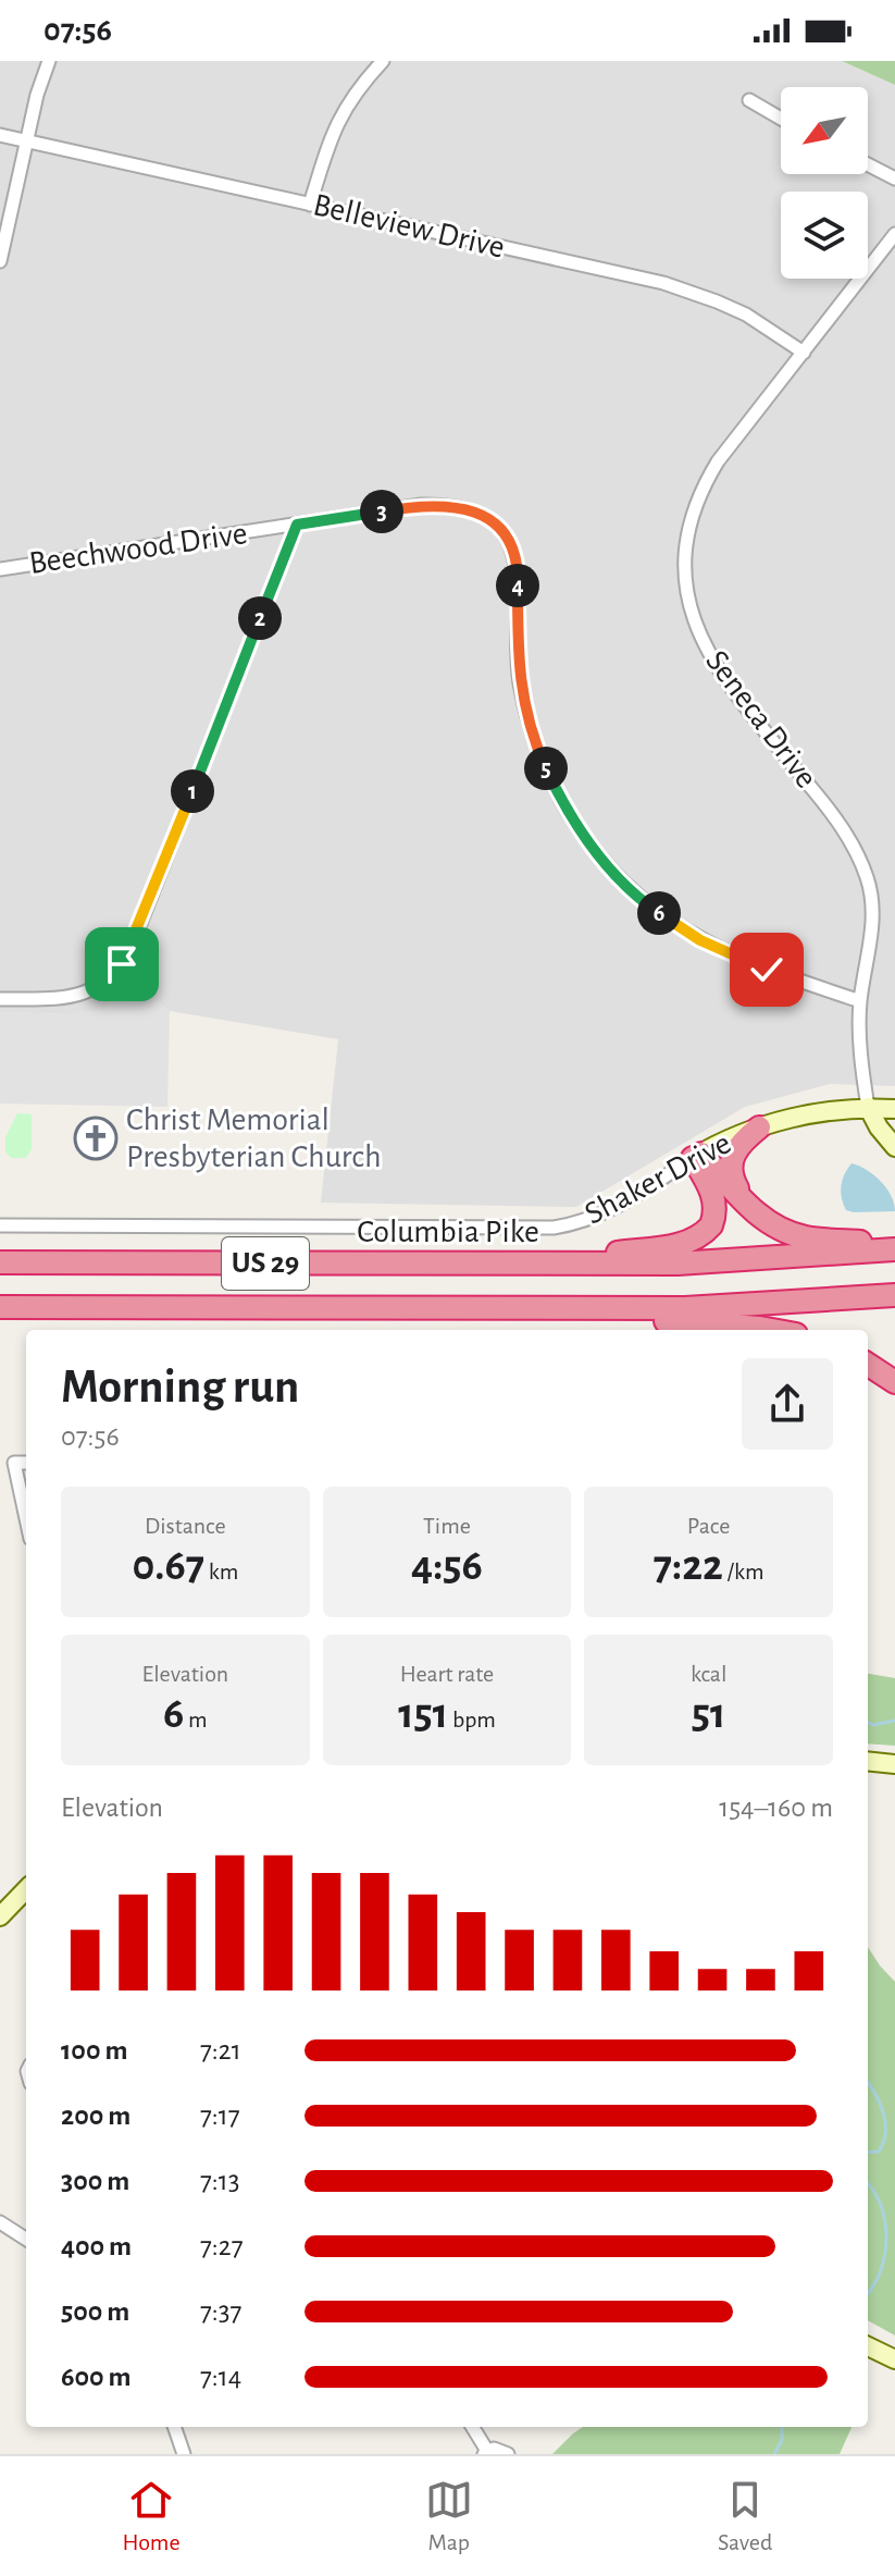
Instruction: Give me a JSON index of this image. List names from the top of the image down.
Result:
{
  "streets": {
    "highway": ["Columbia Pike", "US 29"],
    "street": [
      "Belleview Drive",
      "Beechwood Drive",
      "Seneca Drive",
      "Shaker Drive"
    ]
  },
  "crossings": [
    ["Belleview Drive", "Seneca Drive"],
    ["Beechwood Drive", "Seneca Drive"],
    ["Seneca Drive", "Shaker Drive"]
  ],
  "places": {
    "church": ["Christ Memorial Presbyterian Church"]
  },
  "north": "bottom left",
  "page": {
    "status": "07:56",
    "pins": [
      "3",
      "4",
      "2",
      "5",
      "1",
      "6"
    ],
    "heading": ["Morning run", "07:56"],
    "stats": [
      ["Distance", "0.67 km"],
      ["Time", "4:56"],
      ["Pace", "7:22 /km"],
      ["Elevation", "6 m"],
      ["Heart rate", "151 bpm"],
      ["kcal", "51"]
    ],
    "chart": ["Elevation", "154–160 m"],
    "list": [
      {
        "name": "100 m",
        "note": "7:21"
      },
      {
        "name": "200 m",
        "note": "7:17"
      },
      {
        "name": "300 m",
        "note": "7:13"
      },
      {
        "name": "400 m",
        "note": "7:27"
      },
      {
        "name": "500 m",
        "note": "7:37"
      },
      {
        "name": "600 m",
        "note": "7:14"
      }
    ],
    "tabs": ["Home", "Map", "Saved"]
  }
}
